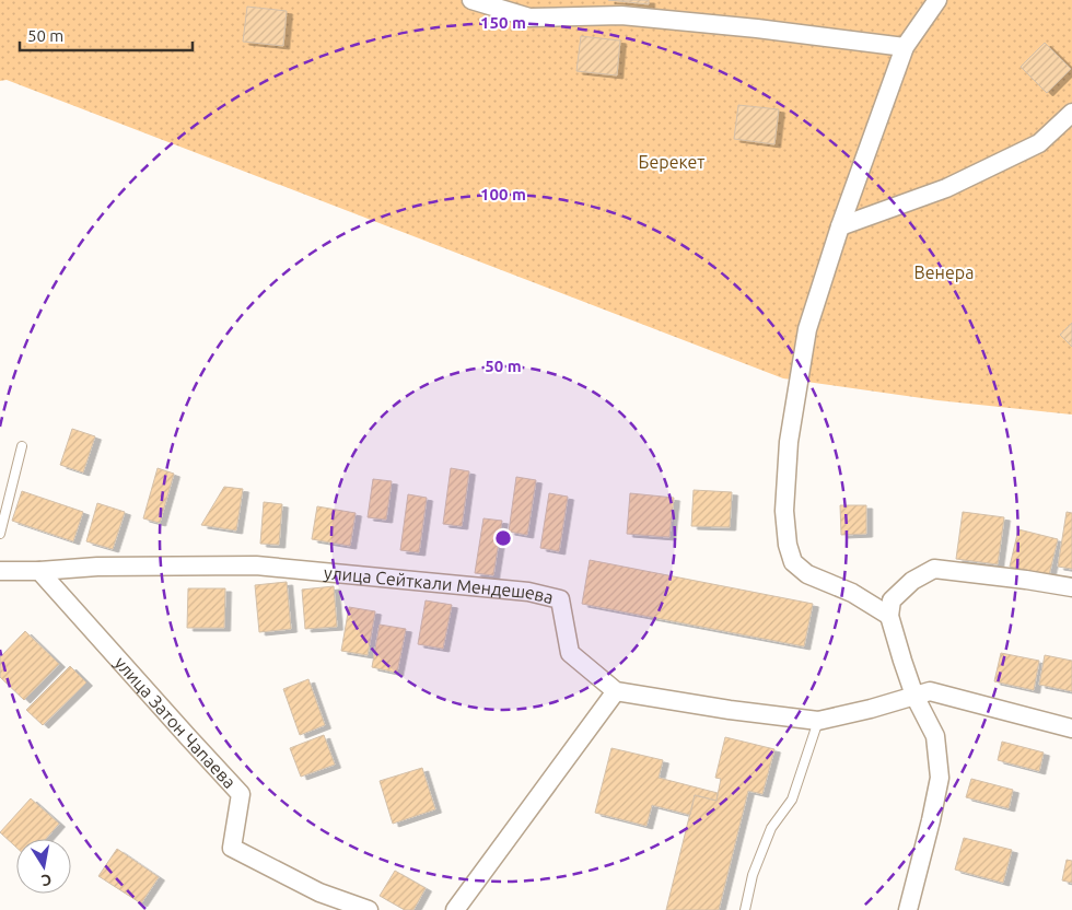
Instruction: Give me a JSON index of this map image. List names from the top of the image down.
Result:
{
  "streets": {
    "street": ["улица Сейткали Мендешева", "улица Затон Чапаева"]
  },
  "crossings": [
    ["улица Сейткали Мендешева", "улица Затон Чапаева"]
  ],
  "parks": ["Берекет", "Венера"],
  "scale_bar": "50 m",
  "north": "bottom",
  "rings": ["150 m", "100 m", "50 m"]
}
